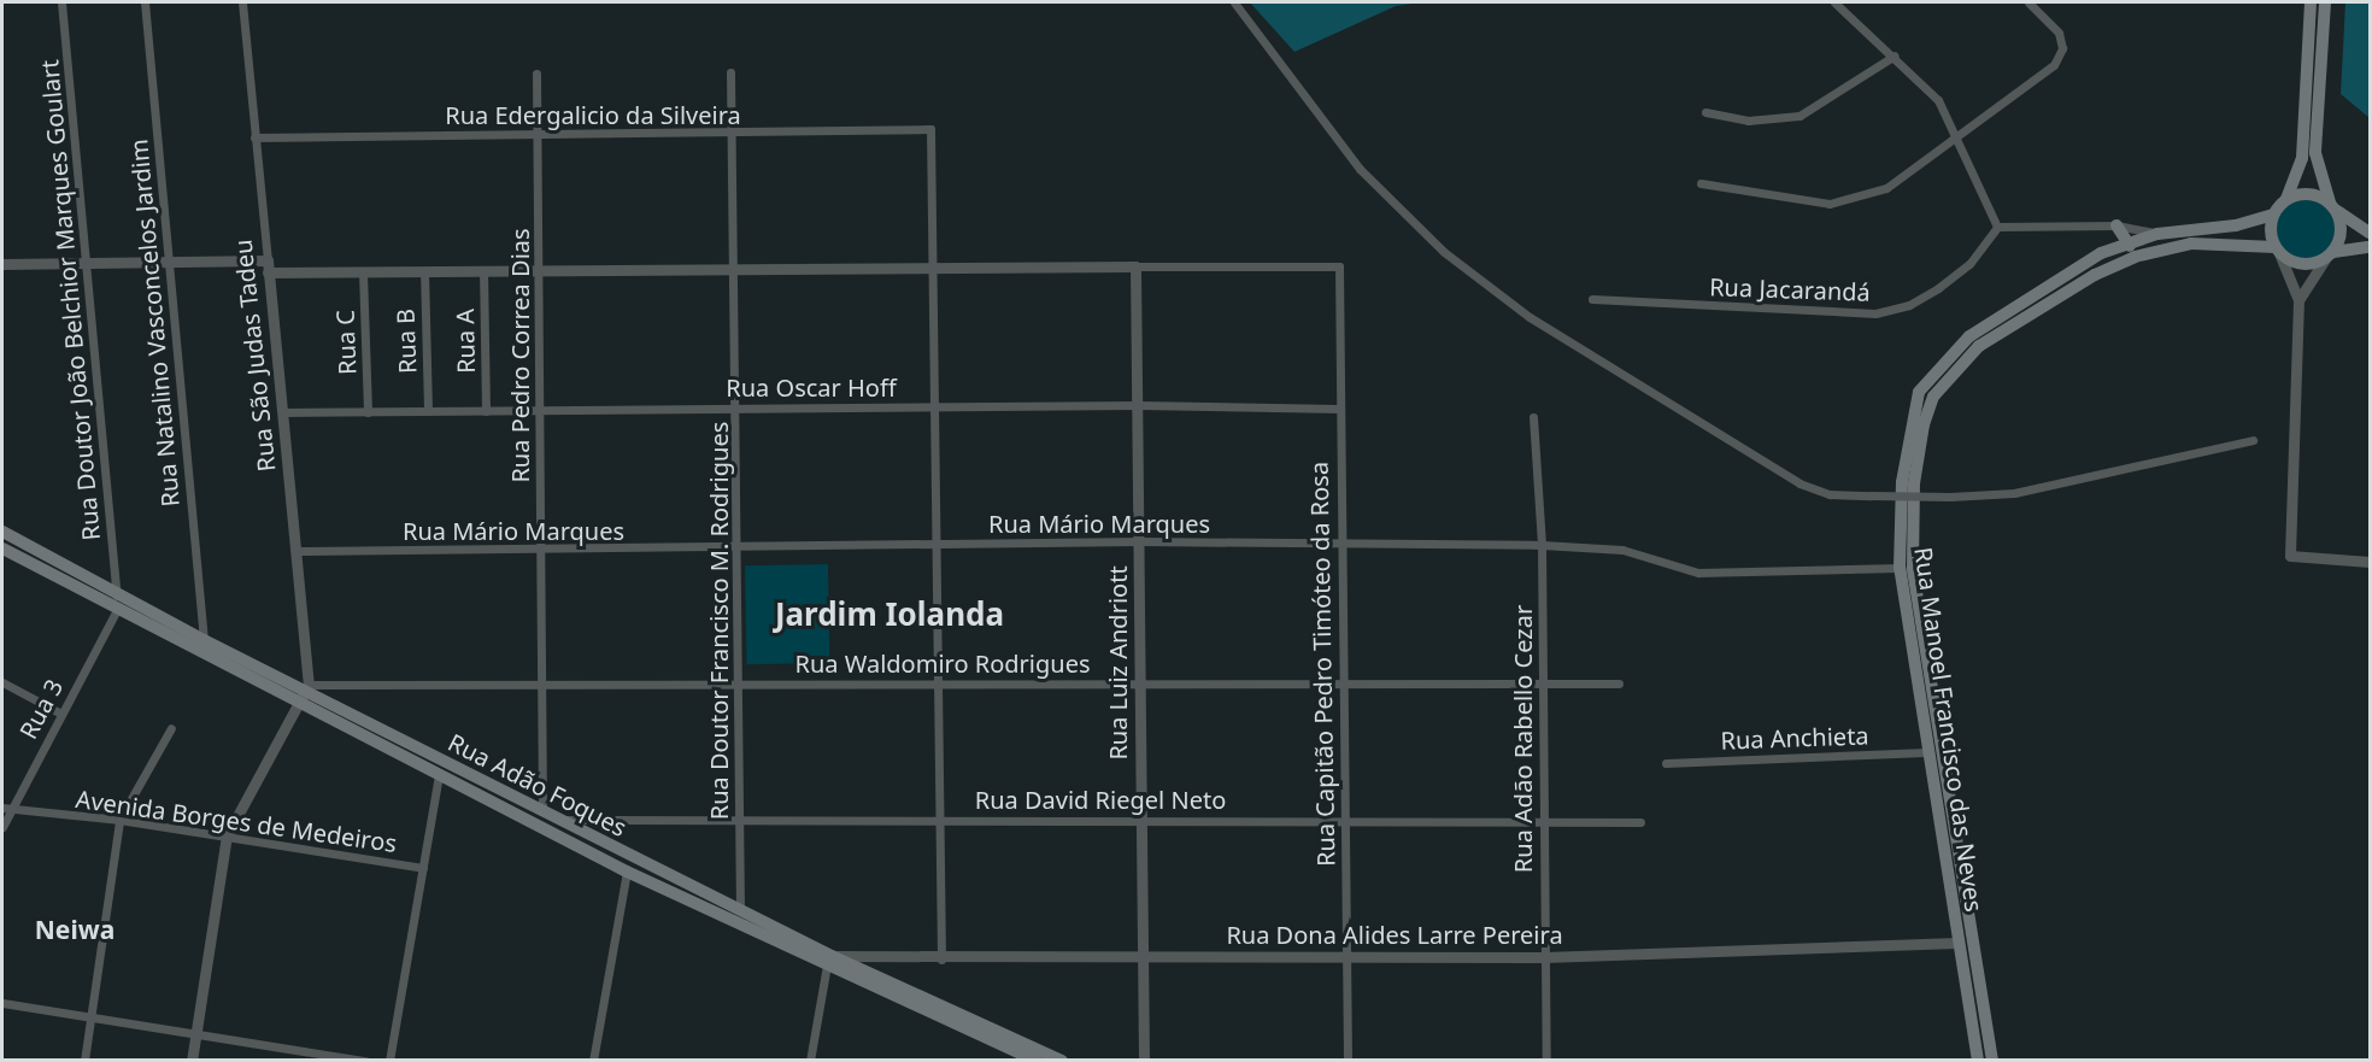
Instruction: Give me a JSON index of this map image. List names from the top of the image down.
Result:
{
  "streets": {
    "main road": ["Rua Manoel Francisco das Neves", "Rua Adão Foques"],
    "street": [
      "Rua Edergalicio da Silveira",
      "Rua Jacarandá",
      "Rua Doutor João Belchior Marques Goulart",
      "Rua Natalino Vasconcelos Jardim",
      "Rua B",
      "Rua A",
      "Rua C",
      "Rua São Judas Tadeu",
      "Rua Pedro Correa Dias",
      "Rua Oscar Hoff",
      "Rua Mário Marques",
      "Rua Doutor Francisco M. Rodrigues",
      "Rua Waldomiro Rodrigues",
      "Rua Luiz Andriott",
      "Rua Capitão Pedro Timóteo da Rosa",
      "Rua 3",
      "Rua Anchieta",
      "Rua Adão Rabello Cezar",
      "Rua David Riegel Neto",
      "Avenida Borges de Medeiros",
      "Rua Dona Alides Larre Pereira"
    ]
  },
  "crossings": [
    ["Rua Edergalicio da Silveira", "Rua São Judas Tadeu"],
    ["Rua Edergalicio da Silveira", "Rua Pedro Correa Dias"],
    ["Rua Edergalicio da Silveira", "Rua Doutor Francisco M. Rodrigues"],
    ["Rua Doutor João Belchior Marques Goulart", "Rua Adão Foques"],
    ["Rua Natalino Vasconcelos Jardim", "Rua Adão Foques"],
    ["Rua B", "Rua Oscar Hoff"],
    ["Rua A", "Rua Oscar Hoff"],
    ["Rua C", "Rua Oscar Hoff"],
    ["Rua São Judas Tadeu", "Rua Oscar Hoff"],
    ["Rua São Judas Tadeu", "Rua Mário Marques"],
    ["Rua São Judas Tadeu", "Rua Waldomiro Rodrigues"],
    ["Rua São Judas Tadeu", "Rua Adão Foques"],
    ["Rua Pedro Correa Dias", "Rua Oscar Hoff"],
    ["Rua Pedro Correa Dias", "Rua Mário Marques"],
    ["Rua Pedro Correa Dias", "Rua Waldomiro Rodrigues"],
    ["Rua Pedro Correa Dias", "Rua Adão Foques"],
    ["Rua Oscar Hoff", "Rua Doutor Francisco M. Rodrigues"],
    ["Rua Oscar Hoff", "Rua Luiz Andriott"],
    ["Rua Oscar Hoff", "Rua Capitão Pedro Timóteo da Rosa"],
    ["Rua Mário Marques", "Rua Doutor Francisco M. Rodrigues"],
    ["Rua Mário Marques", "Rua Luiz Andriott"],
    ["Rua Mário Marques", "Rua Capitão Pedro Timóteo da Rosa"],
    ["Rua Mário Marques", "Rua Manoel Francisco das Neves"],
    ["Rua Mário Marques", "Rua Adão Rabello Cezar"],
    ["Rua Doutor Francisco M. Rodrigues", "Rua Waldomiro Rodrigues"],
    ["Rua Doutor Francisco M. Rodrigues", "Rua Adão Foques"],
    ["Rua Doutor Francisco M. Rodrigues", "Rua David Riegel Neto"],
    ["Rua Waldomiro Rodrigues", "Rua Luiz Andriott"],
    ["Rua Waldomiro Rodrigues", "Rua Capitão Pedro Timóteo da Rosa"],
    ["Rua Waldomiro Rodrigues", "Rua Adão Rabello Cezar"],
    ["Rua Waldomiro Rodrigues", "Rua Adão Foques"],
    ["Rua Luiz Andriott", "Rua Capitão Pedro Timóteo da Rosa"],
    ["Rua Luiz Andriott", "Rua David Riegel Neto"],
    ["Rua Luiz Andriott", "Rua Dona Alides Larre Pereira"],
    ["Rua Capitão Pedro Timóteo da Rosa", "Rua David Riegel Neto"],
    ["Rua Capitão Pedro Timóteo da Rosa", "Rua Dona Alides Larre Pereira"],
    ["Rua 3", "Rua Adão Foques"],
    ["Rua 3", "Avenida Borges de Medeiros"],
    ["Rua Manoel Francisco das Neves", "Rua Anchieta"],
    ["Rua Manoel Francisco das Neves", "Rua Dona Alides Larre Pereira"],
    ["Rua Adão Rabello Cezar", "Rua David Riegel Neto"],
    ["Rua Adão Rabello Cezar", "Rua Dona Alides Larre Pereira"],
    ["Rua Adão Foques", "Rua David Riegel Neto"],
    ["Rua Adão Foques", "Rua Dona Alides Larre Pereira"]
  ],
  "districts": ["Jardim Iolanda", "Neiwa"]
}
